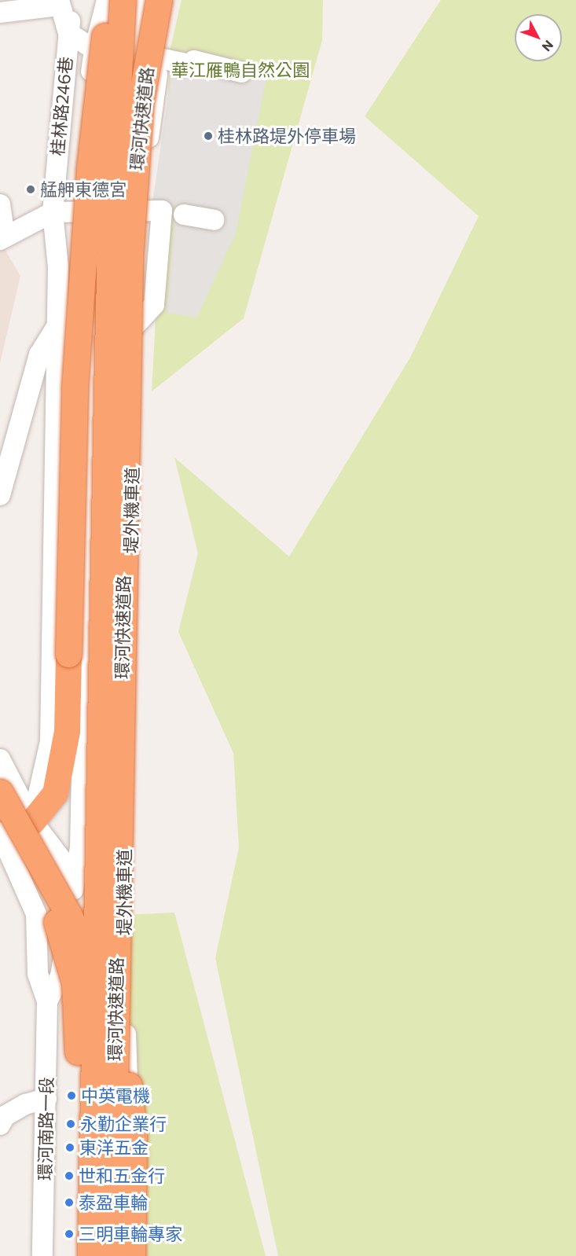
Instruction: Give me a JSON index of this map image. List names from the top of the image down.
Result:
{
  "streets": {
    "highway": ["環河快速道路"],
    "street": ["桂林路246巷", "堤外機車道", "環河南路一段"]
  },
  "crossings": [
    ["環河快速道路", "堤外機車道"]
  ],
  "parks": ["華江雁鴨自然公園"],
  "places": [
    "桂林路堤外停車場",
    "艋舺東德宮",
    "中英電機",
    "永勤企業行",
    "東洋五金",
    "世和五金行",
    "泰盈車輪",
    "三明車輪專家"
  ],
  "north": "bottom right"
}
